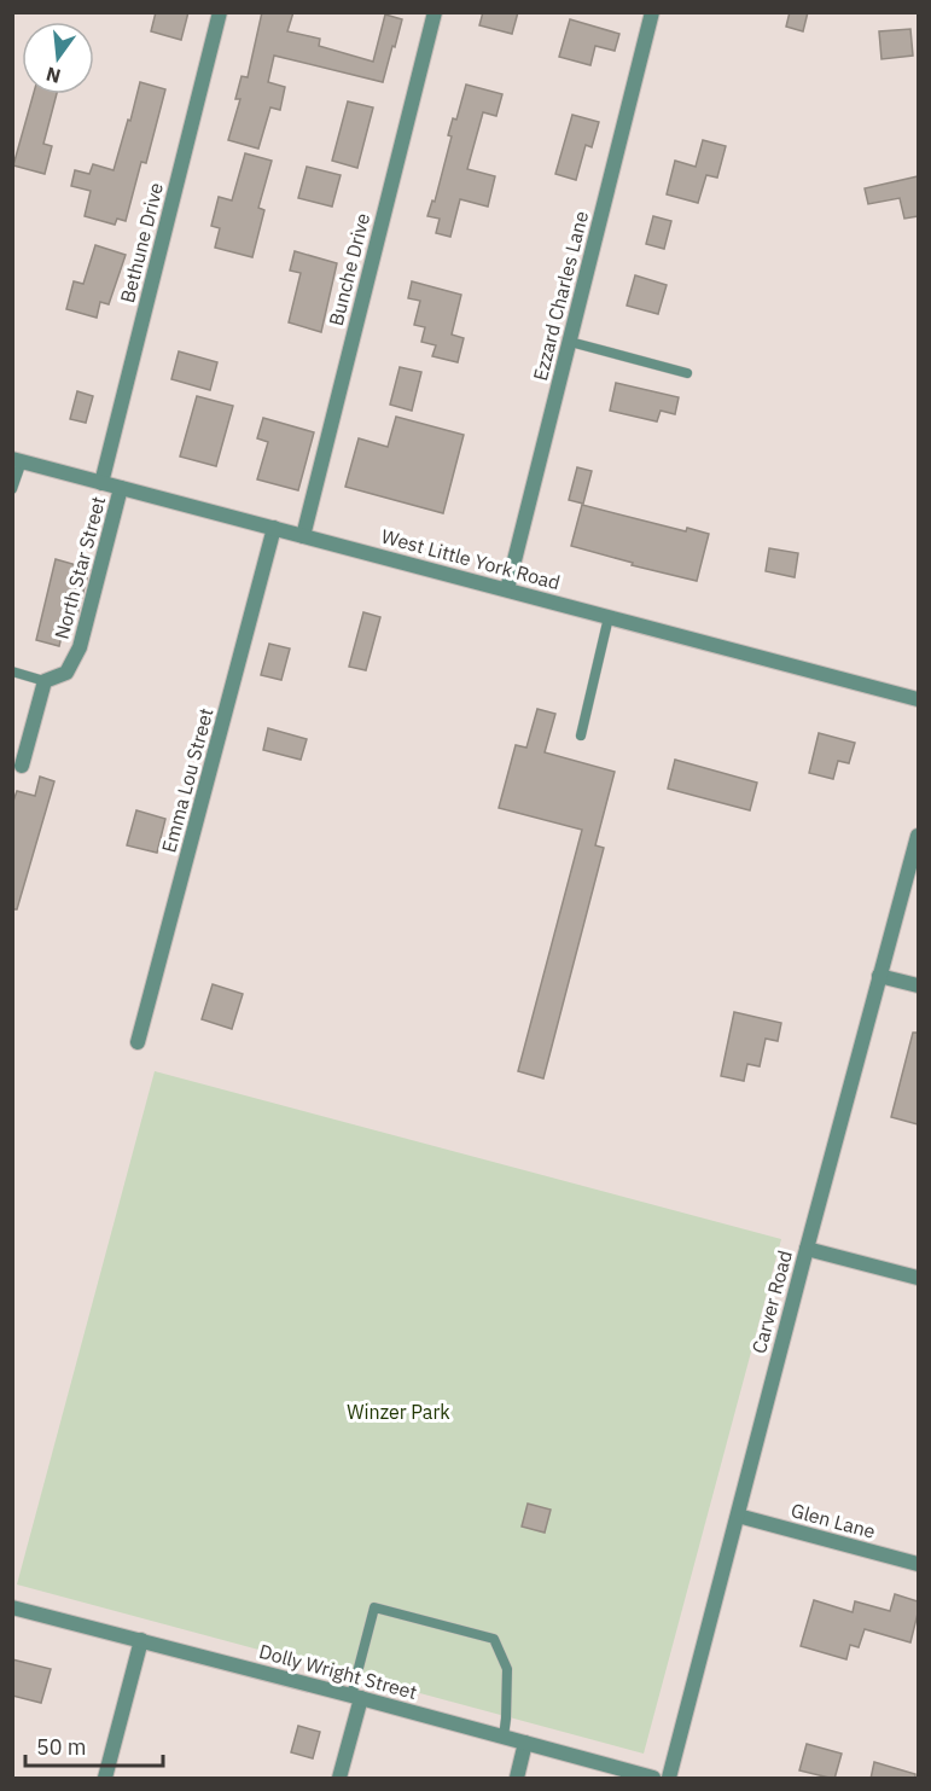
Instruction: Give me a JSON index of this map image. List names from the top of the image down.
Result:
{
  "streets": {
    "street": [
      "Bethune Drive",
      "Bunche Drive",
      "Ezzard Charles Lane",
      "West Little York Road",
      "North Star Street",
      "Emma Lou Street",
      "Carver Road",
      "Glen Lane",
      "Dolly Wright Street"
    ]
  },
  "crossings": [
    ["Bethune Drive", "West Little York Road"],
    ["Bunche Drive", "West Little York Road"],
    ["Ezzard Charles Lane", "West Little York Road"],
    ["West Little York Road", "North Star Street"],
    ["West Little York Road", "Emma Lou Street"],
    ["Carver Road", "Glen Lane"]
  ],
  "parks": ["Winzer Park"],
  "scale_bar": "50 m",
  "north": "bottom"
}
